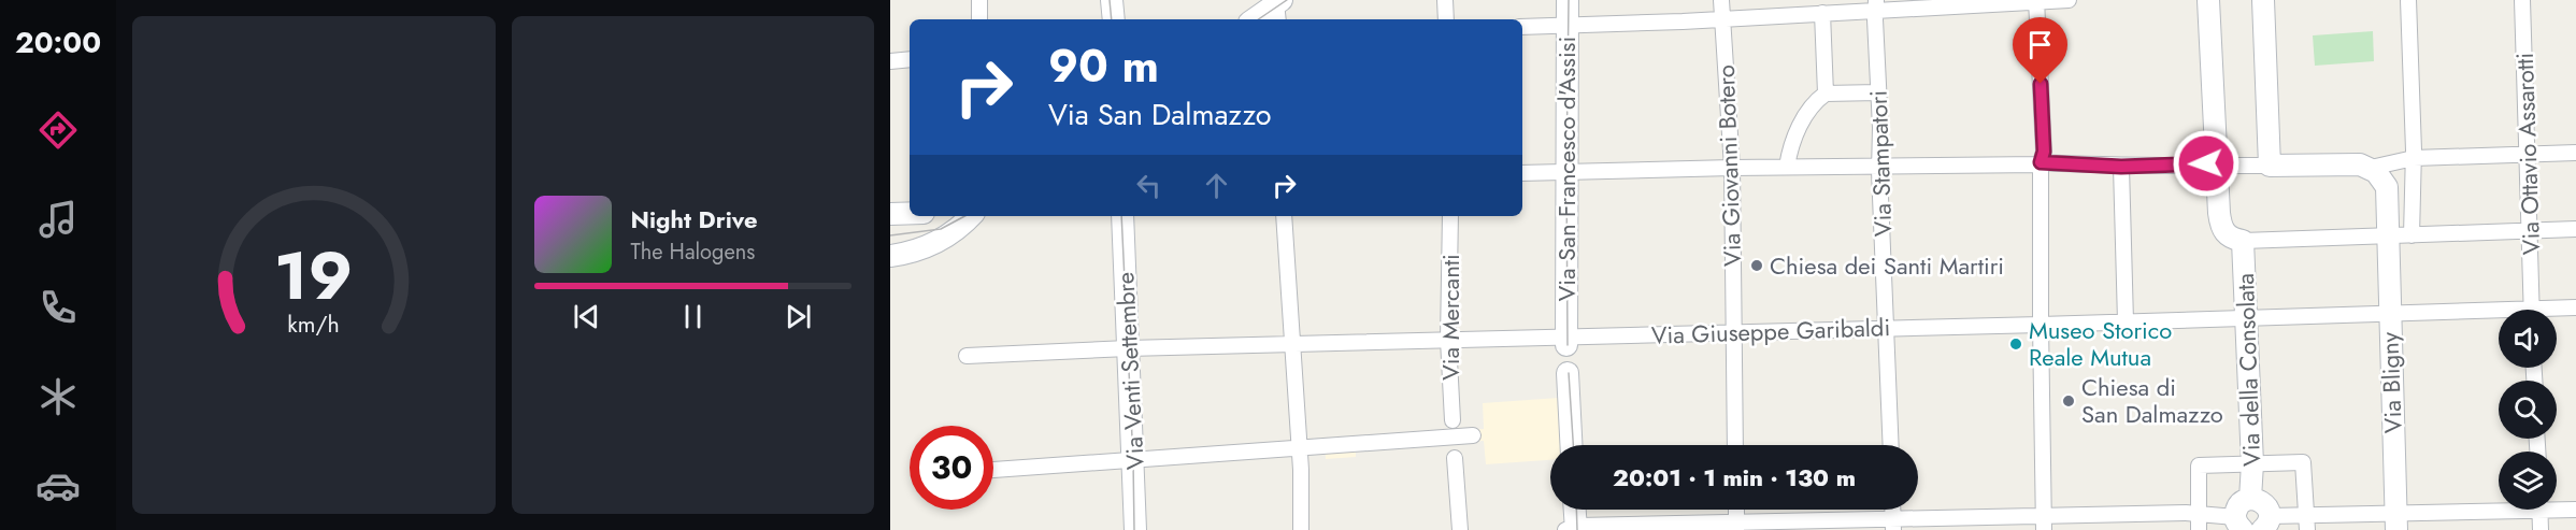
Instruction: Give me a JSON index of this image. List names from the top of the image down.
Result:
{
  "streets": {
    "street": [
      "Via Ottavio Assarotti",
      "Via Stampatori",
      "Via Giovanni Botero",
      "Via San Francesco d'Assisi",
      "Via Mercanti",
      "Via Giuseppe Garibaldi",
      "Via della Consolata",
      "Via Venti Settembre",
      "Via Bligny"
    ]
  },
  "crossings": [
    ["Via Stampatori", "Via Giuseppe Garibaldi"],
    ["Via Giovanni Botero", "Via Giuseppe Garibaldi"],
    ["Via San Francesco d'Assisi", "Via Giuseppe Garibaldi"],
    ["Via Mercanti", "Via Giuseppe Garibaldi"],
    ["Via Giuseppe Garibaldi", "Via della Consolata"],
    ["Via Giuseppe Garibaldi", "Via Venti Settembre"],
    ["Via Giuseppe Garibaldi", "Via Bligny"]
  ],
  "places": ["Chiesa dei Santi Martiri", "Museo Storico Reale Mutua", "Chiesa di San Dalmazzo"],
  "page": {
    "tabs": "20:00",
    "turn": ["90 m", "Via San Dalmazzo"],
    "song": ["Night Drive", "The Halogens"],
    "limit": "30",
    "trip": "20:01 · 1 min · 130 m",
    "gauge": ["19", "km/h"]
  }
}
